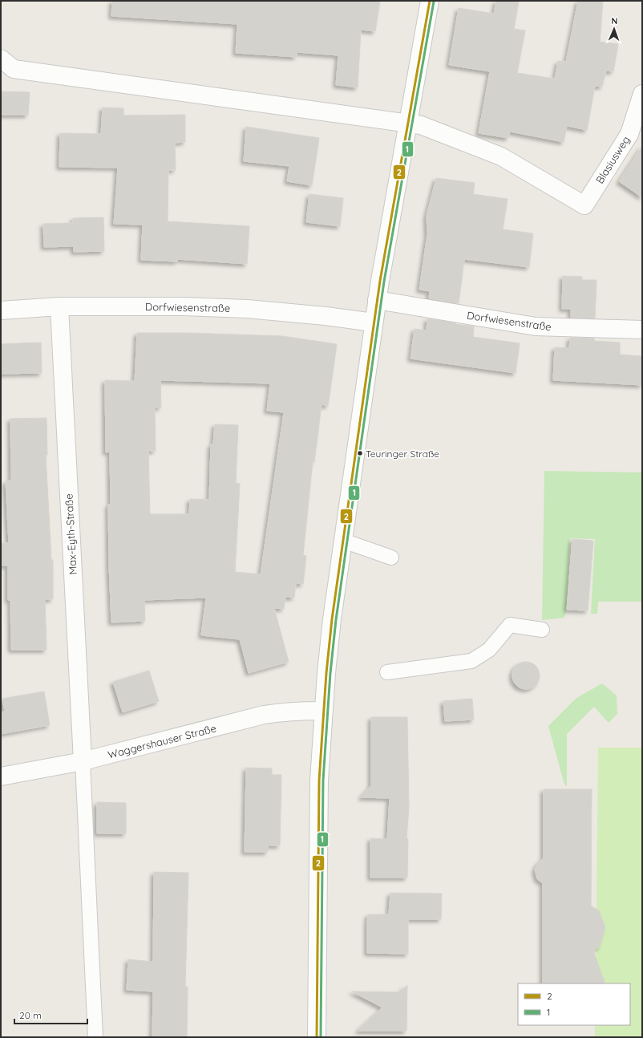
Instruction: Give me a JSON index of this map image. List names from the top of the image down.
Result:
{
  "streets": {
    "street": [
      "Blasiusweg",
      "Dorfwiesenstraße",
      "Max-Eyth-Straße",
      "Waggershauser Straße"
    ]
  },
  "crossings": [
    ["Dorfwiesenstraße", "Max-Eyth-Straße"],
    ["Max-Eyth-Straße", "Waggershauser Straße"]
  ],
  "places": ["Teuringer Straße"],
  "lines": ["transit line 2", "transit line 1"],
  "legend": ["2", "1"],
  "scale_bar": "20 m",
  "north": "top"
}
